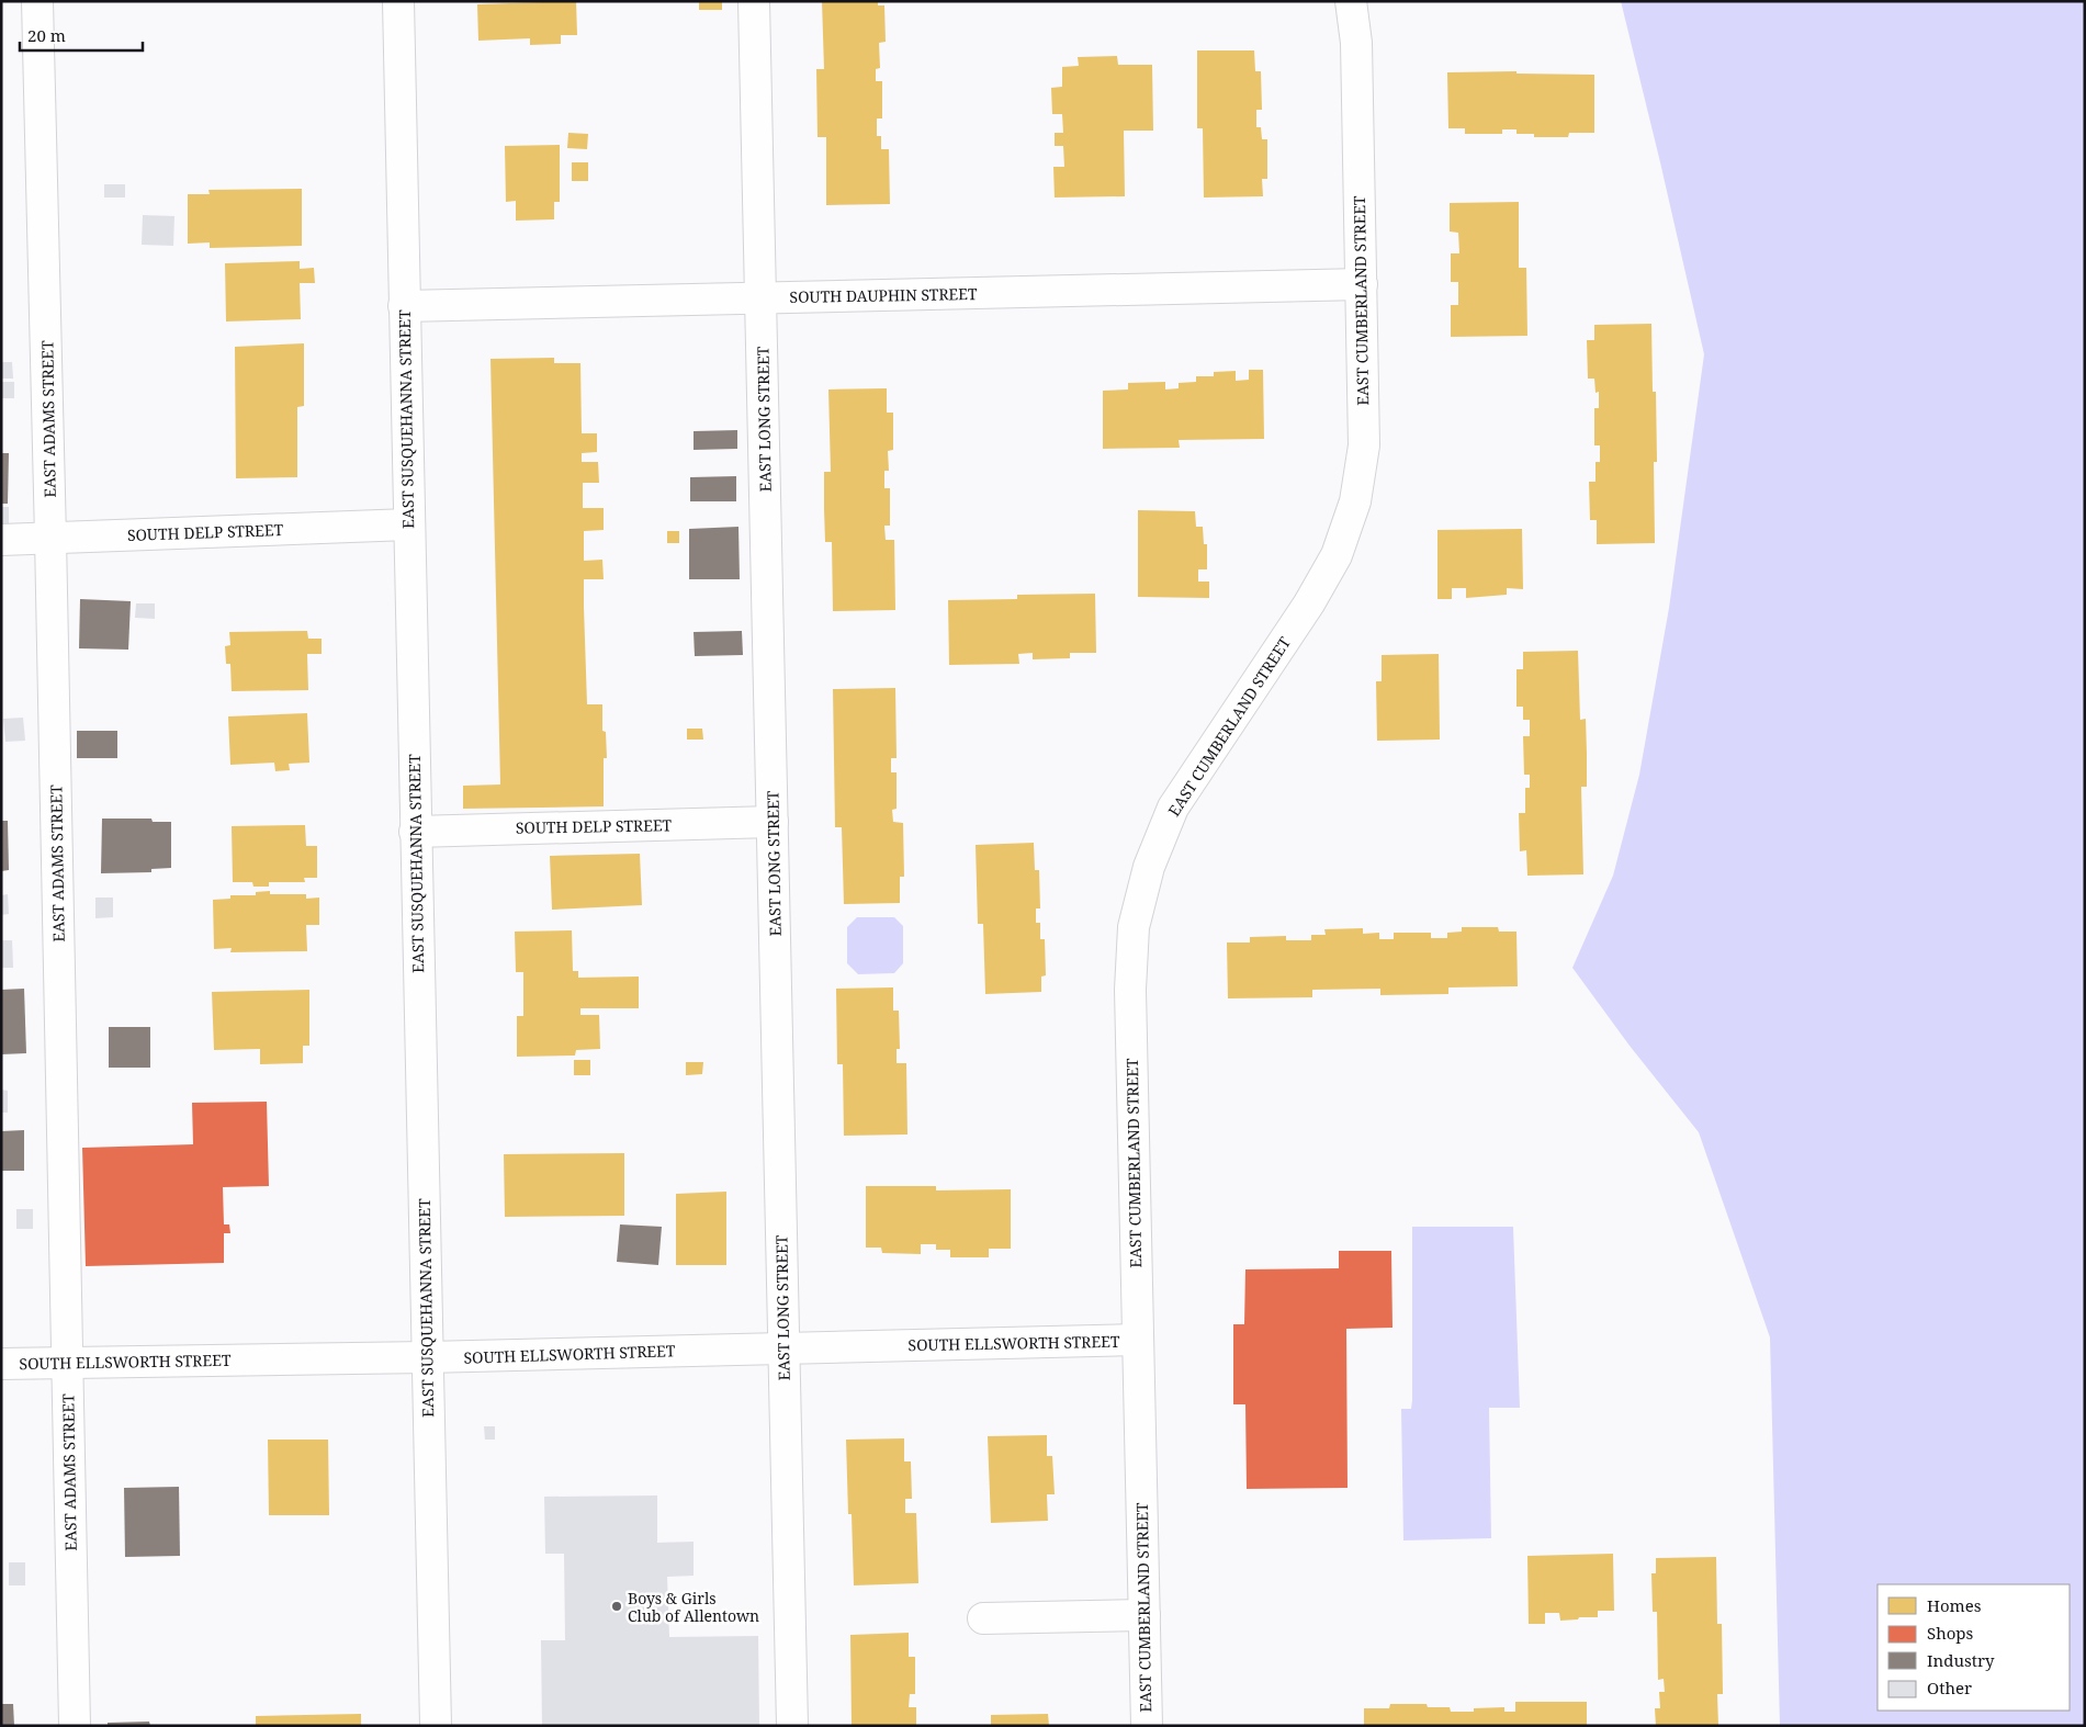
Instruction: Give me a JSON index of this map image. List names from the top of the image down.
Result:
{
  "streets": {
    "street": [
      "SOUTH DAUPHIN STREET",
      "EAST CUMBERLAND STREET",
      "EAST ADAMS STREET",
      "EAST SUSQUEHANNA STREET",
      "EAST LONG STREET",
      "SOUTH DELP STREET",
      "SOUTH ELLSWORTH STREET"
    ]
  },
  "crossings": [
    ["SOUTH DAUPHIN STREET", "EAST CUMBERLAND STREET"],
    ["SOUTH DAUPHIN STREET", "EAST SUSQUEHANNA STREET"],
    ["SOUTH DAUPHIN STREET", "EAST LONG STREET"],
    ["EAST CUMBERLAND STREET", "SOUTH ELLSWORTH STREET"],
    ["EAST ADAMS STREET", "SOUTH DELP STREET"],
    ["EAST ADAMS STREET", "SOUTH ELLSWORTH STREET"],
    ["EAST SUSQUEHANNA STREET", "SOUTH DELP STREET"],
    ["EAST SUSQUEHANNA STREET", "SOUTH ELLSWORTH STREET"],
    ["EAST LONG STREET", "SOUTH DELP STREET"],
    ["EAST LONG STREET", "SOUTH ELLSWORTH STREET"]
  ],
  "places": ["Boys & Girls Club of Allentown"],
  "legend": [
    "Homes",
    "Shops",
    "Industry",
    "Other"
  ],
  "scale_bar": "20 m"
}
